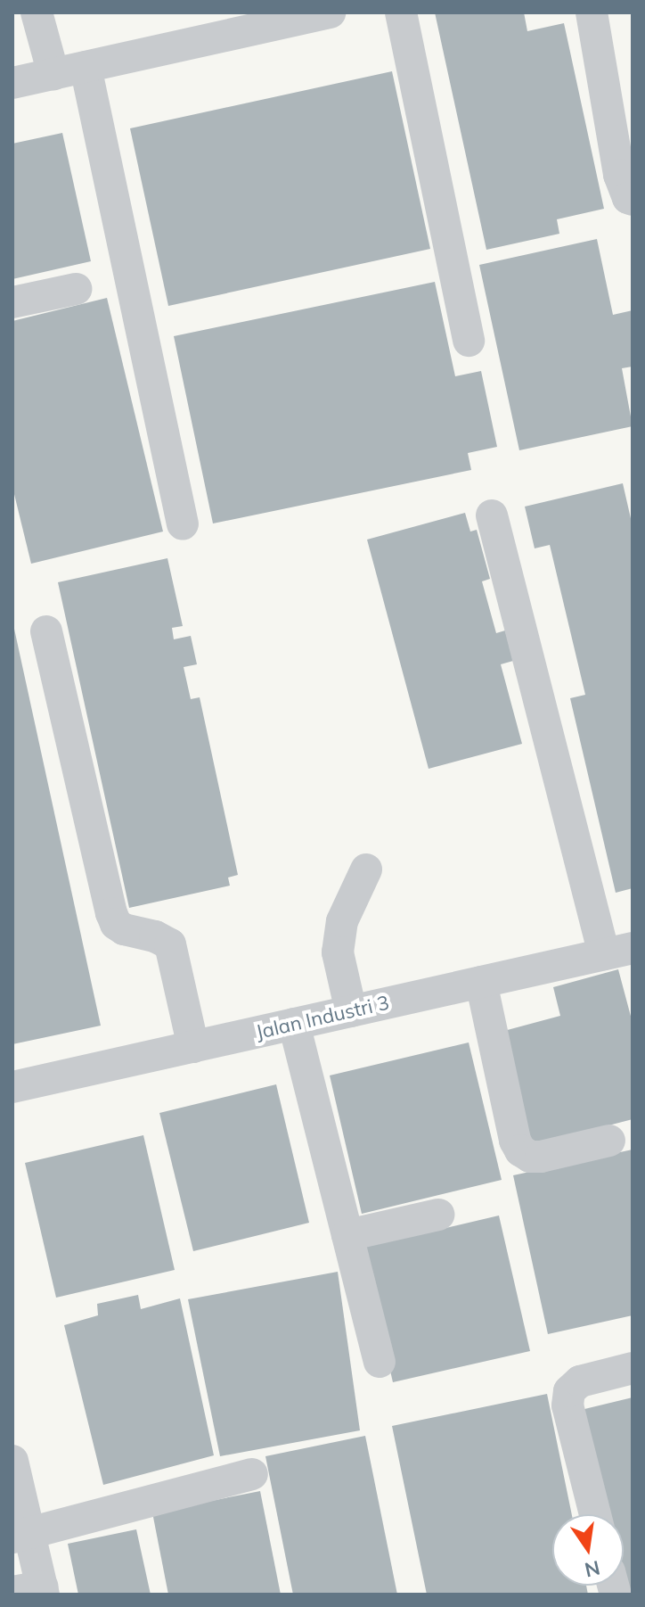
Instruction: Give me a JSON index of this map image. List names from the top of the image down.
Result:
{
  "streets": {
    "street": ["Jalan Industri 3"]
  },
  "north": "bottom"
}
